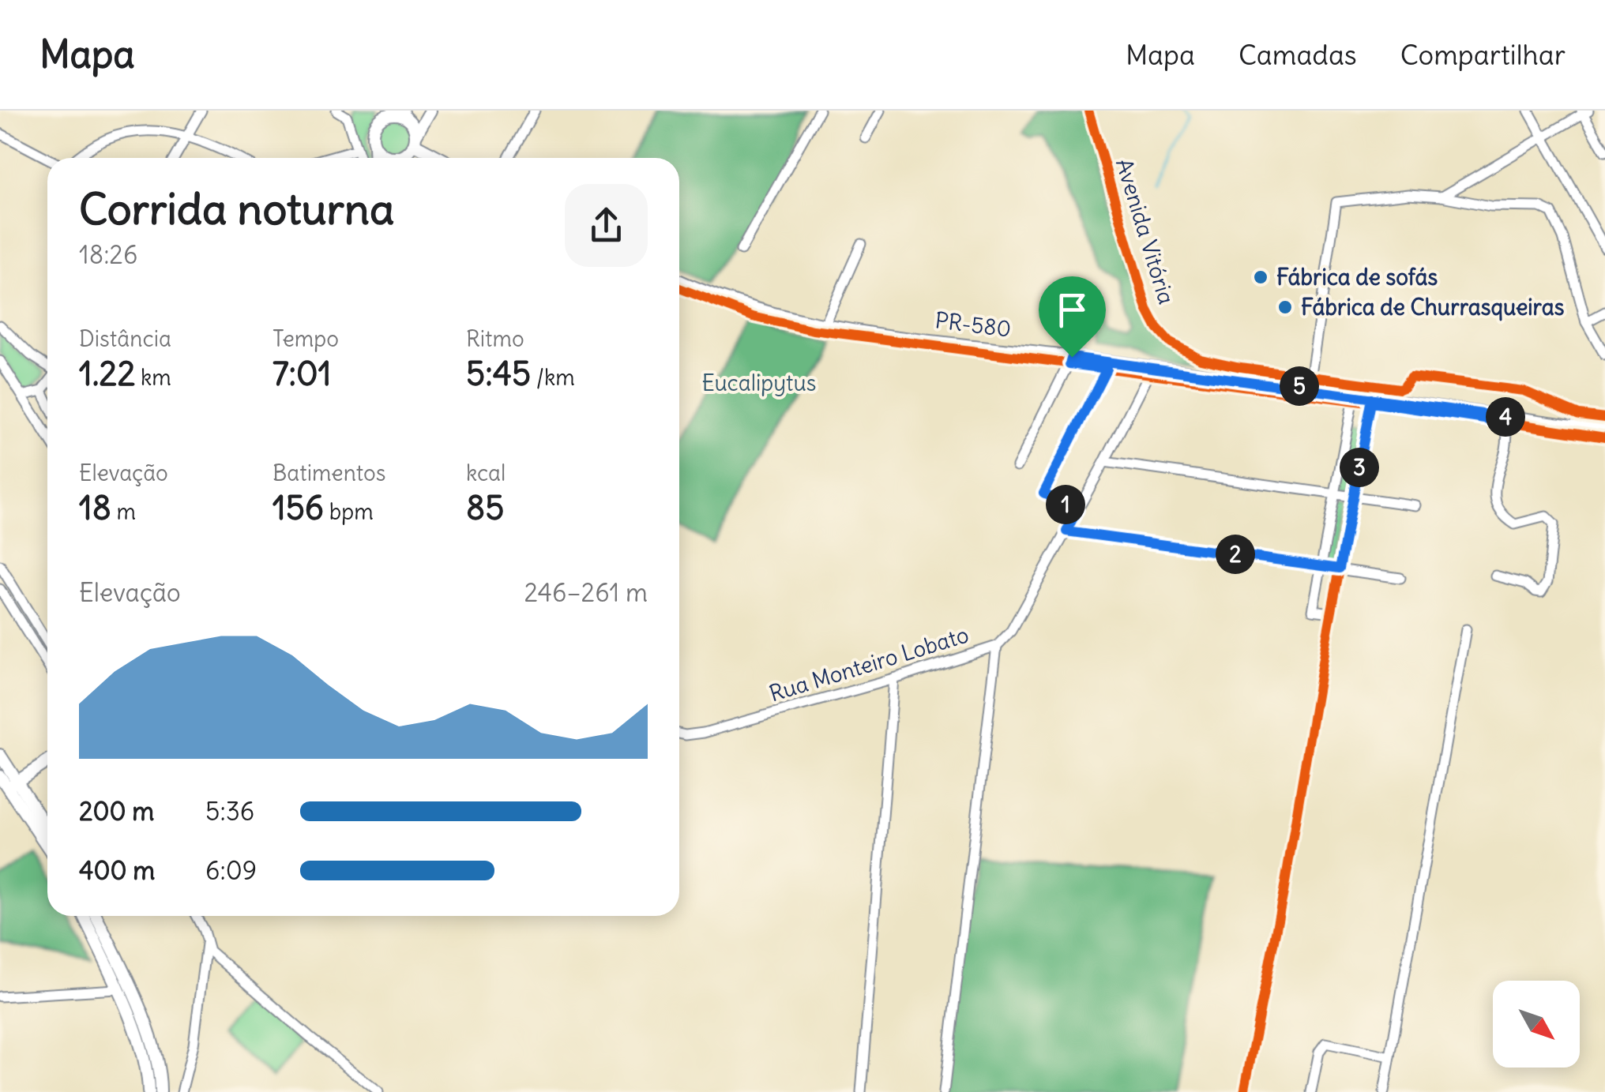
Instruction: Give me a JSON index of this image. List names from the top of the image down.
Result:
{
  "streets": {
    "main road": ["PR-580"],
    "street": ["Avenida Vitória", "Rua Monteiro Lobato"]
  },
  "crossings": [
    ["Avenida Vitória", "PR-580"],
    ["PR-580", "Rua Monteiro Lobato"]
  ],
  "parks": ["Eucalipytus"],
  "places": ["Fábrica de sofás", "Fábrica de Churrasqueiras"],
  "north": "bottom right",
  "page": {
    "header": "Mapa",
    "nav": ["Mapa", "Camadas", "Compartilhar"],
    "heading": ["Corrida noturna", "18:26"],
    "stats": [
      ["Distância", "1.22 km"],
      ["Tempo", "7:01"],
      ["Ritmo", "5:45 /km"],
      ["Elevação", "18 m"],
      ["Batimentos", "156 bpm"],
      ["kcal", "85"]
    ],
    "pins": [
      "5",
      "4",
      "3",
      "1",
      "2"
    ],
    "chart": ["Elevação", "246–261 m"],
    "list": [
      {
        "name": "200 m",
        "note": "5:36"
      },
      {
        "name": "400 m",
        "note": "6:09"
      }
    ]
  }
}
